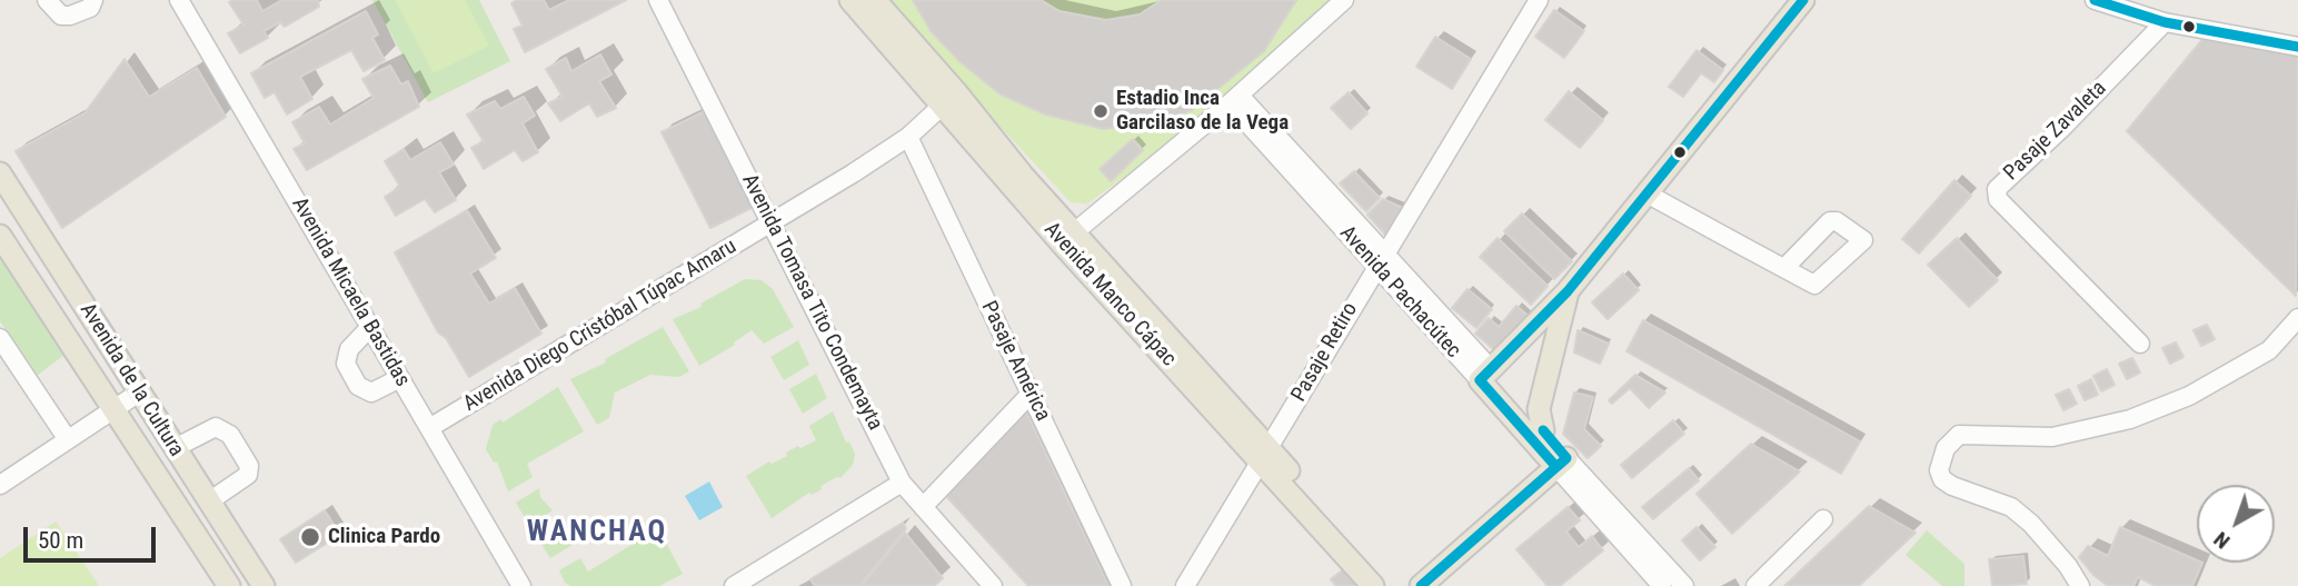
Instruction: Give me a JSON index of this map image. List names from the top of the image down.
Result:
{
  "streets": {
    "main road": ["Avenida Pachacútec", "Avenida Manco Cápac", "Avenida de la Cultura"],
    "street": [
      "Pasaje Zavaleta",
      "Avenida Micaela Bastidas",
      "Avenida Tomasa Tito Condemayta",
      "Avenida Diego Cristóbal Túpac Amaru",
      "Pasaje Retiro",
      "Pasaje América"
    ]
  },
  "crossings": [
    ["Avenida Micaela Bastidas", "Avenida Diego Cristóbal Túpac Amaru"],
    ["Avenida Pachacútec", "Pasaje Retiro"],
    ["Avenida Manco Cápac", "Avenida Diego Cristóbal Túpac Amaru"],
    ["Avenida Manco Cápac", "Pasaje Retiro"],
    ["Avenida Tomasa Tito Condemayta", "Avenida Diego Cristóbal Túpac Amaru"],
    ["Avenida Diego Cristóbal Túpac Amaru", "Pasaje América"]
  ],
  "districts": ["WANCHAQ"],
  "places": ["Estadio Inca Garcilaso de la Vega", "Clinica Pardo"],
  "scale_bar": "50 m",
  "north": "bottom left"
}
